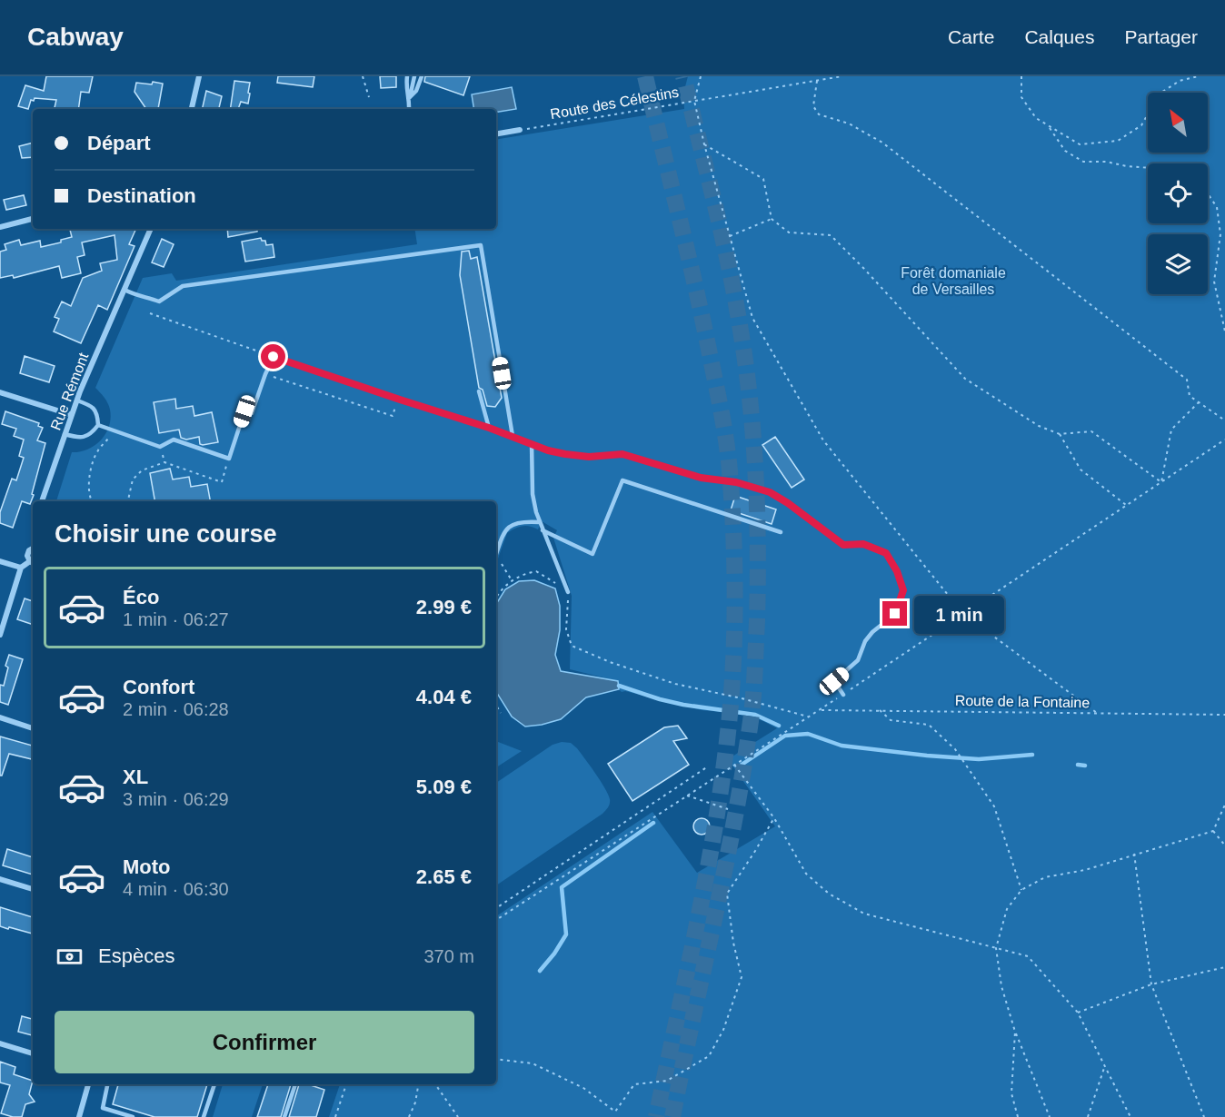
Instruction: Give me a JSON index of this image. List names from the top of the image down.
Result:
{
  "streets": {
    "street": ["Rue Rémont"],
    "path": ["Route des Célestins", "Route de la Fontaine"]
  },
  "parks": ["Forêt domaniale de Versailles"],
  "north": "top left",
  "page": {
    "header": "Cabway",
    "nav": ["Carte", "Calques", "Partager"],
    "banner": ["Départ", "Destination"],
    "heading": "Choisir une course",
    "list": [
      {
        "name": "Éco",
        "note": "1 min · 06:27",
        "value": "2.99 €"
      },
      {
        "name": "Confort",
        "note": "2 min · 06:28",
        "value": "4.04 €"
      },
      {
        "name": "XL",
        "note": "3 min · 06:29",
        "value": "5.09 €"
      },
      {
        "name": "Moto",
        "note": "4 min · 06:30",
        "value": "2.65 €"
      }
    ],
    "bubble": "1 min",
    "pay": ["Espèces", "370 m"],
    "buttons": "Confirmer"
  }
}
